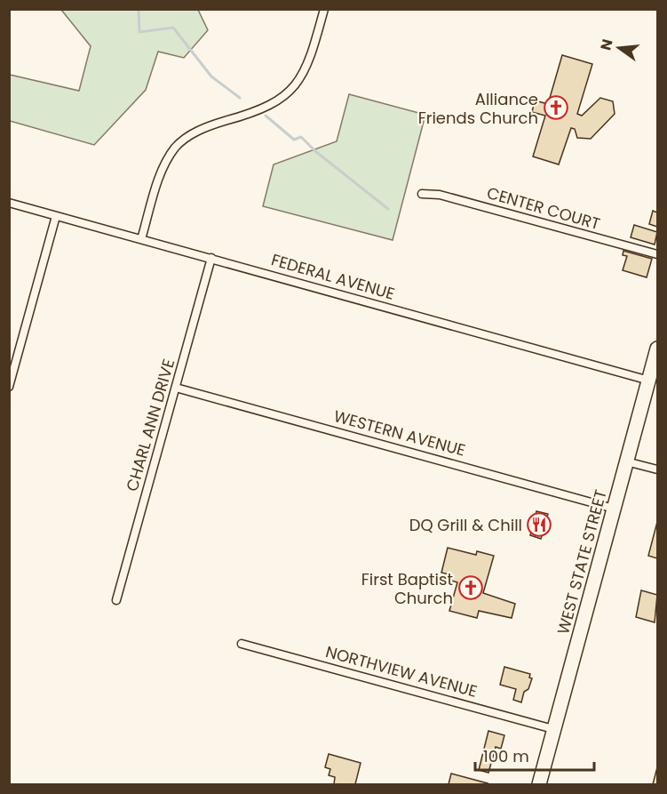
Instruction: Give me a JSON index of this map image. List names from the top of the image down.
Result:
{
  "streets": {
    "highway": ["WEST STATE STREET"],
    "street": [
      "CENTER COURT",
      "FEDERAL AVENUE",
      "CHARL ANN DRIVE",
      "WESTERN AVENUE",
      "NORTHVIEW AVENUE"
    ]
  },
  "crossings": [
    ["FEDERAL AVENUE", "CHARL ANN DRIVE"],
    ["FEDERAL AVENUE", "WEST STATE STREET"],
    ["CHARL ANN DRIVE", "WESTERN AVENUE"],
    ["WESTERN AVENUE", "WEST STATE STREET"],
    ["WEST STATE STREET", "NORTHVIEW AVENUE"]
  ],
  "places": {
    "church": ["Alliance Friends Church", "First Baptist Church"],
    "restaurant": ["DQ Grill & Chill"]
  },
  "scale_bar": "100 m",
  "north": "left"
}
